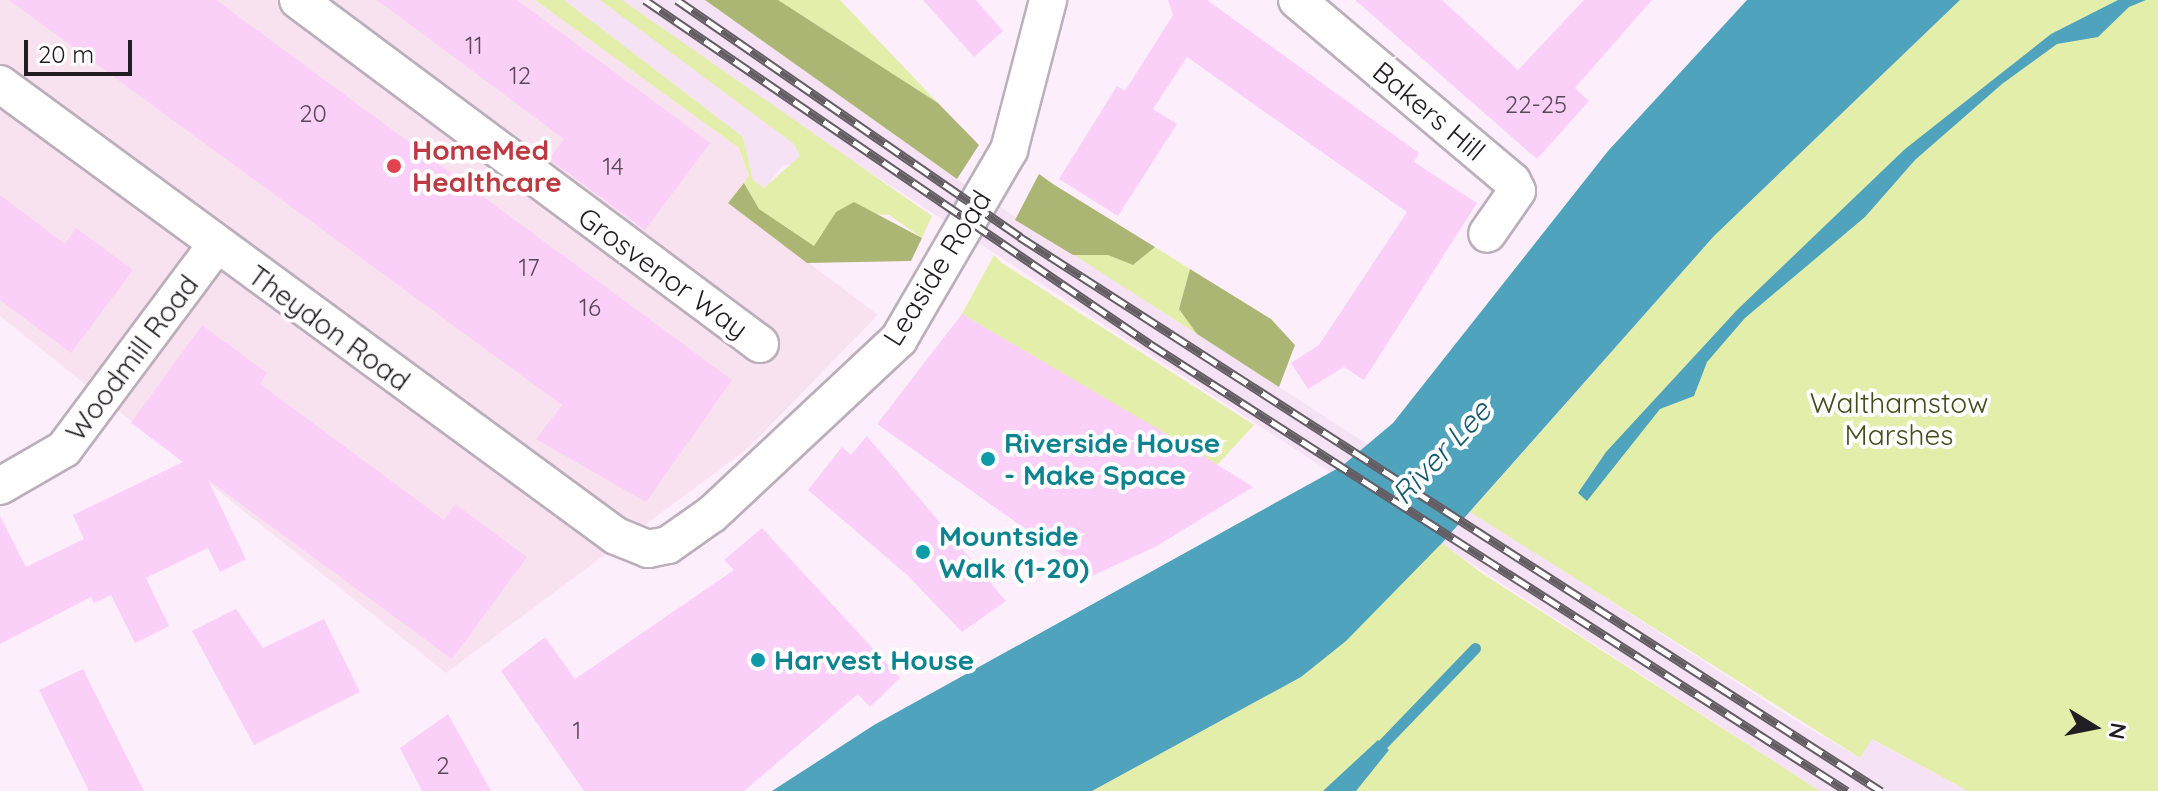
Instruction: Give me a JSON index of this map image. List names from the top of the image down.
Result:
{
  "streets": {
    "street": [
      "Bakers Hill",
      "Leaside Road",
      "Grosvenor Way",
      "Theydon Road",
      "Woodmill Road"
    ]
  },
  "crossings": [
    ["Leaside Road", "Theydon Road"],
    ["Theydon Road", "Woodmill Road"]
  ],
  "water": ["River Lee"],
  "parks": ["Walthamstow Marshes"],
  "places": [
    "HomeMed Healthcare",
    "Riverside House - Make Space",
    "Mountside Walk (1-20)",
    "Harvest House"
  ],
  "house_numbers": [
    "11",
    "12",
    "22-25",
    "20",
    "14",
    "17",
    "16",
    "1",
    "2"
  ],
  "scale_bar": "20 m",
  "north": "right"
}
